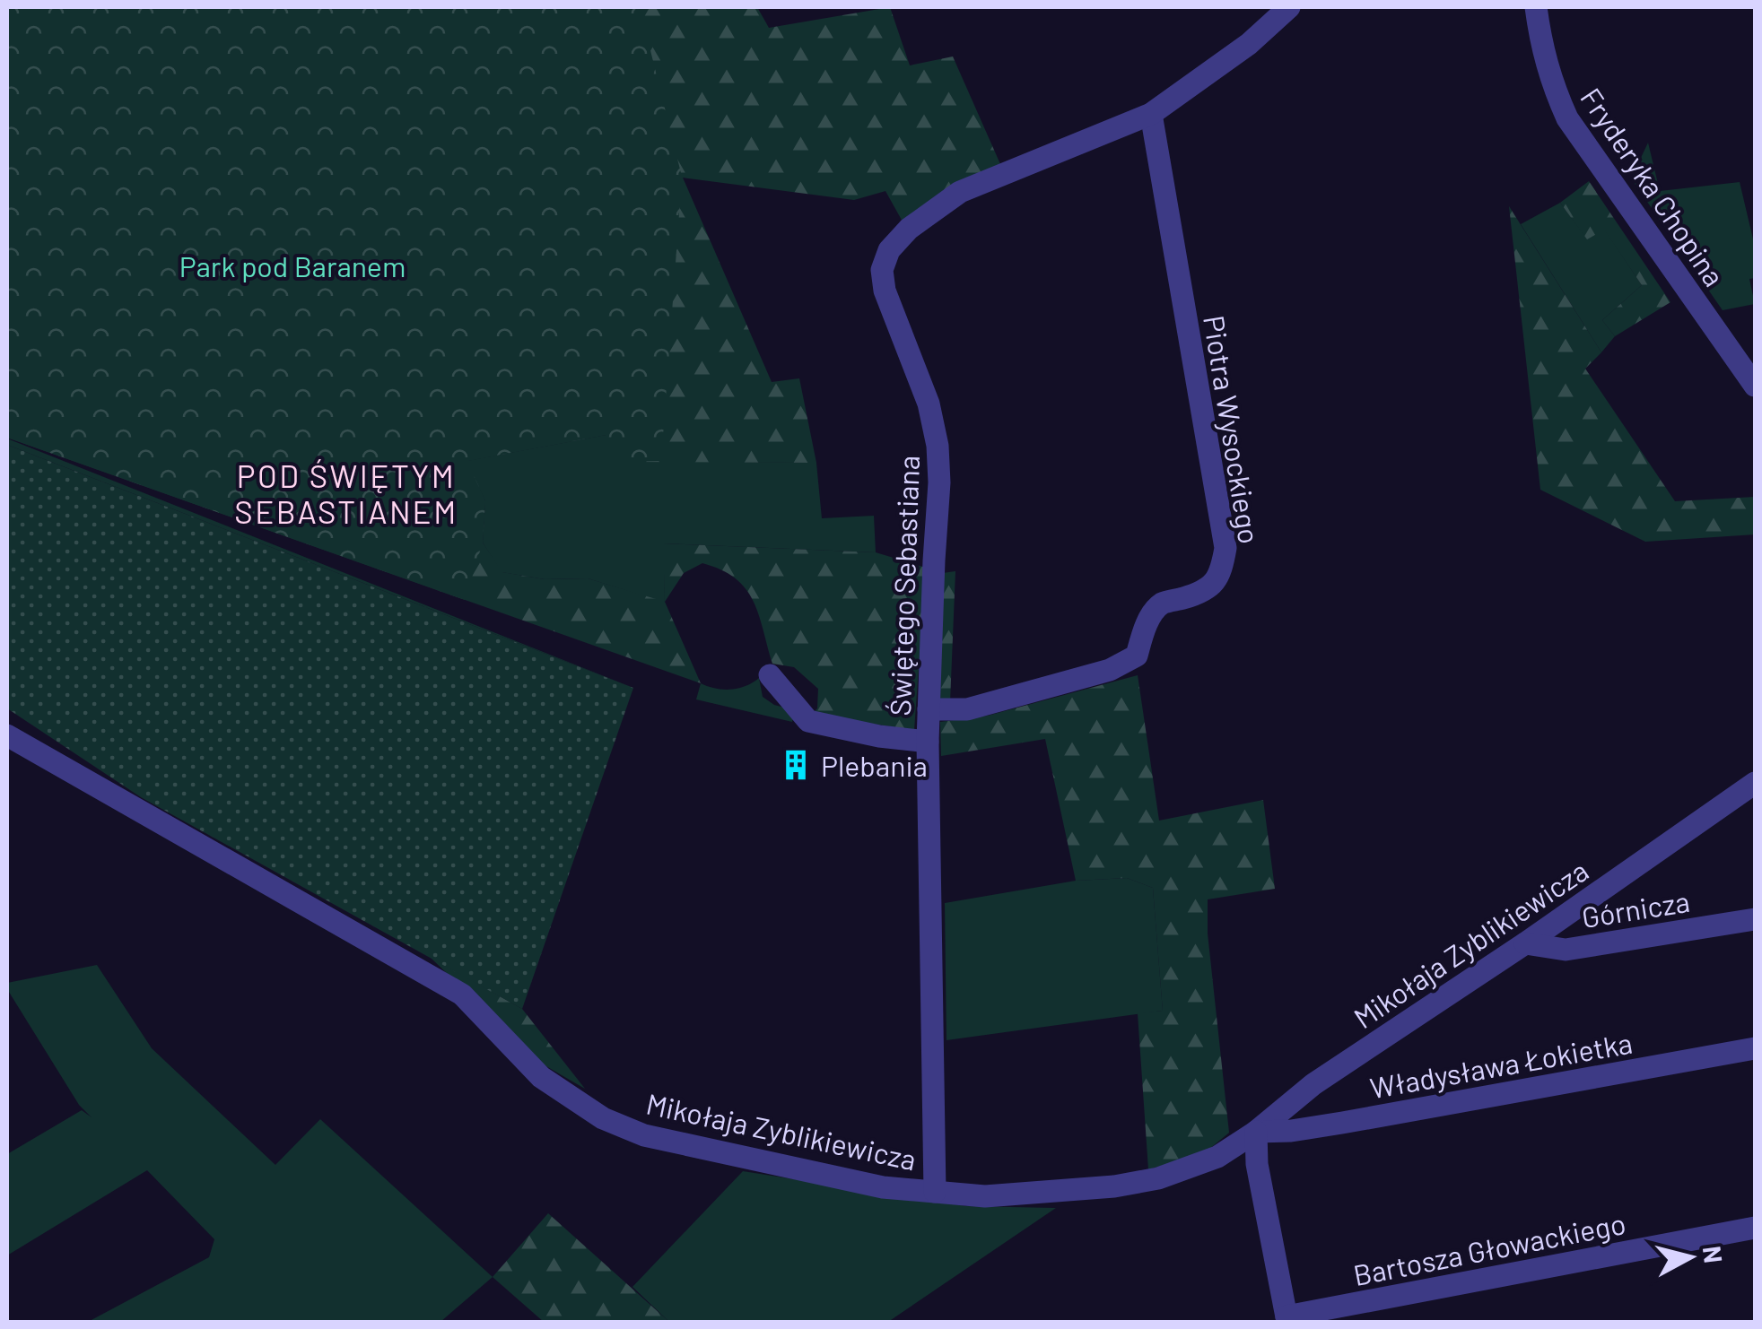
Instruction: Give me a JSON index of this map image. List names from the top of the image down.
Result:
{
  "streets": {
    "street": [
      "Fryderyka Chopina",
      "Piotra Wysockiego",
      "Świętego Sebastiana",
      "Górnicza",
      "Mikołaja Zyblikiewicza",
      "Władysława Łokietka",
      "Bartosza Głowackiego"
    ]
  },
  "crossings": [
    ["Piotra Wysockiego", "Świętego Sebastiana"],
    ["Świętego Sebastiana", "Mikołaja Zyblikiewicza"],
    ["Górnicza", "Mikołaja Zyblikiewicza"],
    ["Mikołaja Zyblikiewicza", "Władysława Łokietka"]
  ],
  "districts": ["POD ŚWIĘTYM SEBASTIANEM"],
  "parks": ["Park pod Baranem"],
  "places": {
    "building": ["Plebania"]
  },
  "north": "right"
}
